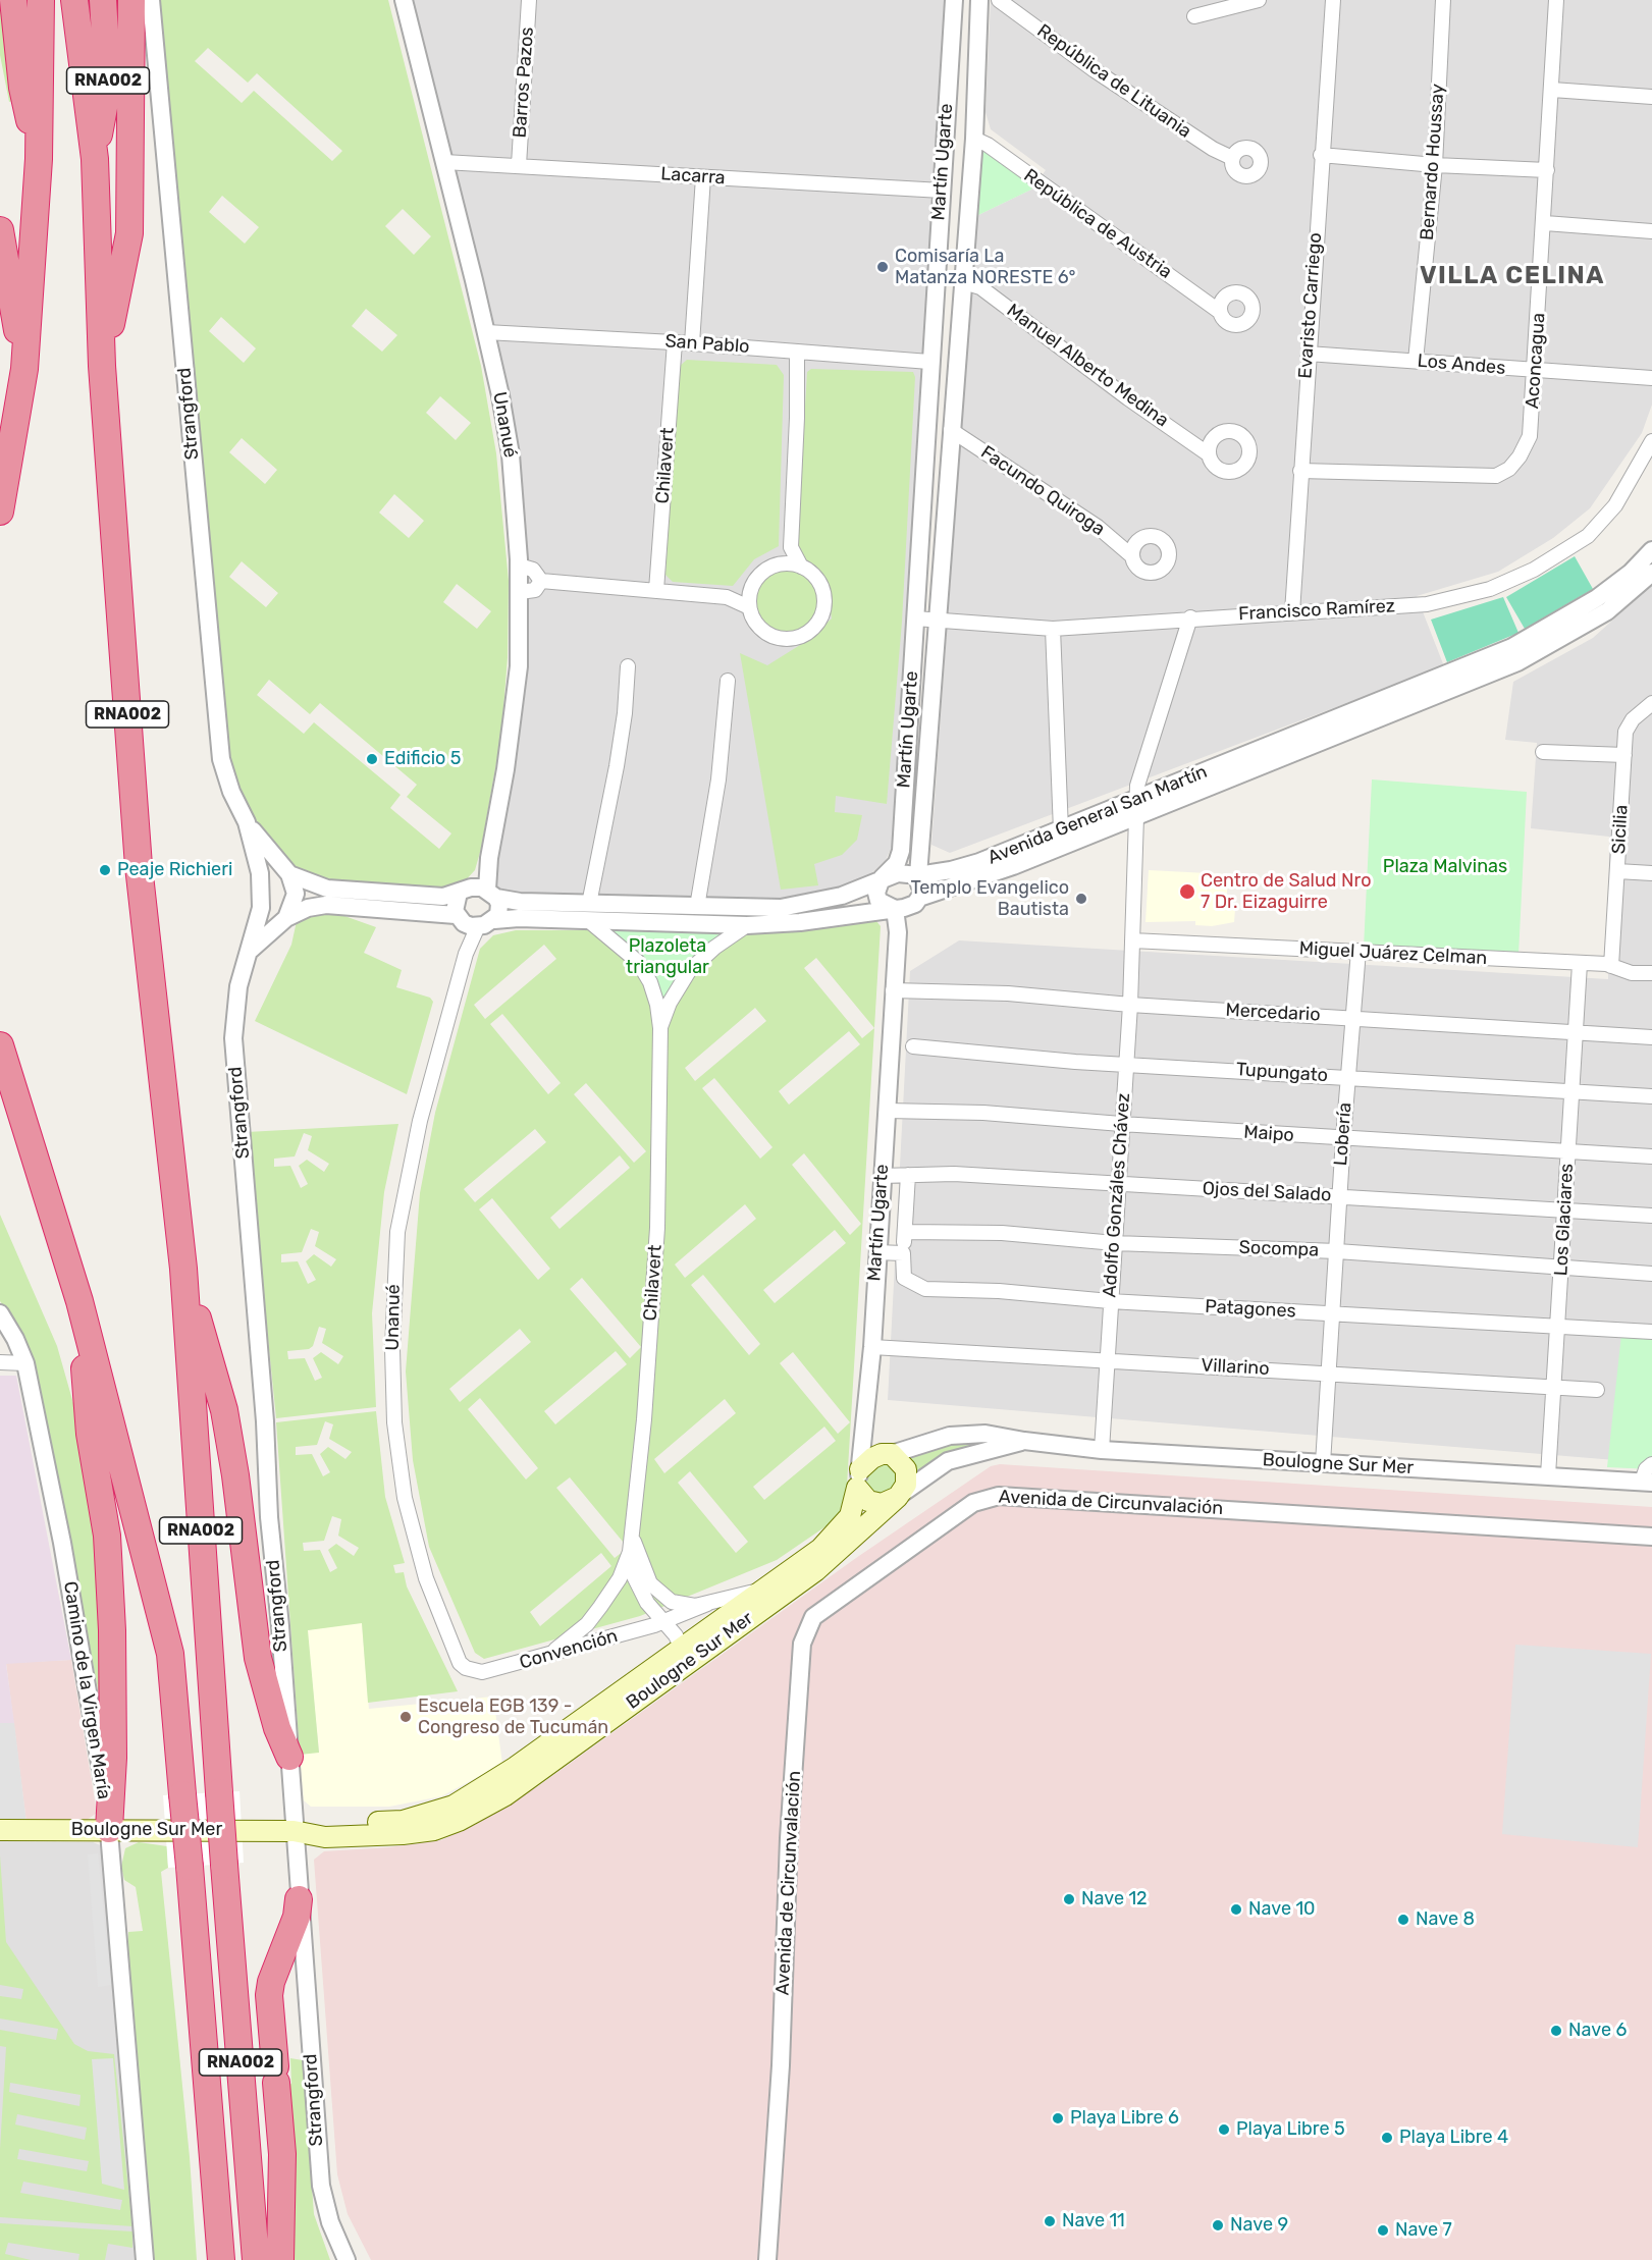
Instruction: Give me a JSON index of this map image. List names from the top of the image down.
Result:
{
  "streets": {
    "highway": ["RNA002"],
    "main road": ["Boulogne Sur Mer"],
    "street": [
      "República de Lituania",
      "Barros Pazos",
      "Martín Ugarte",
      "Bernardo Houssay",
      "Lacarra",
      "República de Austria",
      "Evaristo Carriego",
      "San Pablo",
      "Aconcagua",
      "Los Andes",
      "Manuel Alberto Medina",
      "Strangford",
      "Unanué",
      "Chilavert",
      "Facundo Quiroga",
      "Francisco Ramírez",
      "Avenida General San Martín",
      "Sicilia",
      "Miguel Juárez Celman",
      "Mercedario",
      "Tupungato",
      "Maipo",
      "Lobería",
      "Ojos del Salado",
      "Adolfo Gonzáles Chávez",
      "Los Glaciares",
      "Socompa",
      "Patagones",
      "Villarino",
      "Avenida de Circunvalación",
      "Convención",
      "Camino de la Virgen María"
    ]
  },
  "crossings": [
    ["Barros Pazos", "Lacarra"],
    ["Martín Ugarte", "Lacarra"],
    ["Martín Ugarte", "República de Austria"],
    ["Martín Ugarte", "San Pablo"],
    ["Martín Ugarte", "Manuel Alberto Medina"],
    ["Martín Ugarte", "Facundo Quiroga"],
    ["Martín Ugarte", "Francisco Ramírez"],
    ["Martín Ugarte", "Avenida General San Martín"],
    ["Martín Ugarte", "Mercedario"],
    ["Martín Ugarte", "Maipo"],
    ["Martín Ugarte", "Ojos del Salado"],
    ["Martín Ugarte", "Villarino"],
    ["Martín Ugarte", "Boulogne Sur Mer"],
    ["Bernardo Houssay", "Los Andes"],
    ["Lacarra", "Unanué"],
    ["Evaristo Carriego", "Aconcagua"],
    ["Evaristo Carriego", "Los Andes"],
    ["Evaristo Carriego", "Francisco Ramírez"],
    ["San Pablo", "Unanué"],
    ["San Pablo", "Chilavert"],
    ["Aconcagua", "Los Andes"],
    ["Strangford", "Avenida General San Martín"],
    ["Strangford", "Boulogne Sur Mer"],
    ["Unanué", "Avenida General San Martín"],
    ["Unanué", "Convención"],
    ["Chilavert", "Avenida General San Martín"],
    ["Francisco Ramírez", "Adolfo Gonzáles Chávez"],
    ["Avenida General San Martín", "Adolfo Gonzáles Chávez"],
    ["Sicilia", "Miguel Juárez Celman"],
    ["Miguel Juárez Celman", "Lobería"],
    ["Miguel Juárez Celman", "Adolfo Gonzáles Chávez"],
    ["Miguel Juárez Celman", "Los Glaciares"],
    ["Mercedario", "Lobería"],
    ["Mercedario", "Adolfo Gonzáles Chávez"],
    ["Mercedario", "Los Glaciares"],
    ["Tupungato", "Lobería"],
    ["Tupungato", "Adolfo Gonzáles Chávez"],
    ["Tupungato", "Los Glaciares"],
    ["Maipo", "Lobería"],
    ["Maipo", "Adolfo Gonzáles Chávez"],
    ["Maipo", "Los Glaciares"],
    ["Lobería", "Ojos del Salado"],
    ["Lobería", "Socompa"],
    ["Lobería", "Patagones"],
    ["Lobería", "Villarino"],
    ["Lobería", "Boulogne Sur Mer"],
    ["Ojos del Salado", "Adolfo Gonzáles Chávez"],
    ["Ojos del Salado", "Los Glaciares"],
    ["Adolfo Gonzáles Chávez", "Socompa"],
    ["Adolfo Gonzáles Chávez", "Patagones"],
    ["Adolfo Gonzáles Chávez", "Villarino"],
    ["Adolfo Gonzáles Chávez", "Boulogne Sur Mer"],
    ["Los Glaciares", "Socompa"],
    ["Los Glaciares", "Patagones"],
    ["Los Glaciares", "Villarino"],
    ["Los Glaciares", "Boulogne Sur Mer"],
    ["Boulogne Sur Mer", "Camino de la Virgen María"]
  ],
  "districts": ["VILLA CELINA"],
  "parks": ["Plaza Malvinas", "Plazoleta triangular"],
  "places": [
    "Comisaría La Matanza NORESTE 6°",
    "Edificio 5",
    "Peaje Richieri",
    "Centro de Salud Nro 7 Dr. Eizaguirre",
    "Templo Evangelico Bautista",
    "Escuela EGB 139 - Congreso de Tucumán",
    "Nave 12",
    "Nave 10",
    "Nave 8",
    "Nave 6",
    "Playa Libre 6",
    "Playa Libre 5",
    "Playa Libre 4",
    "Nave 11",
    "Nave 9",
    "Nave 7"
  ]
}
